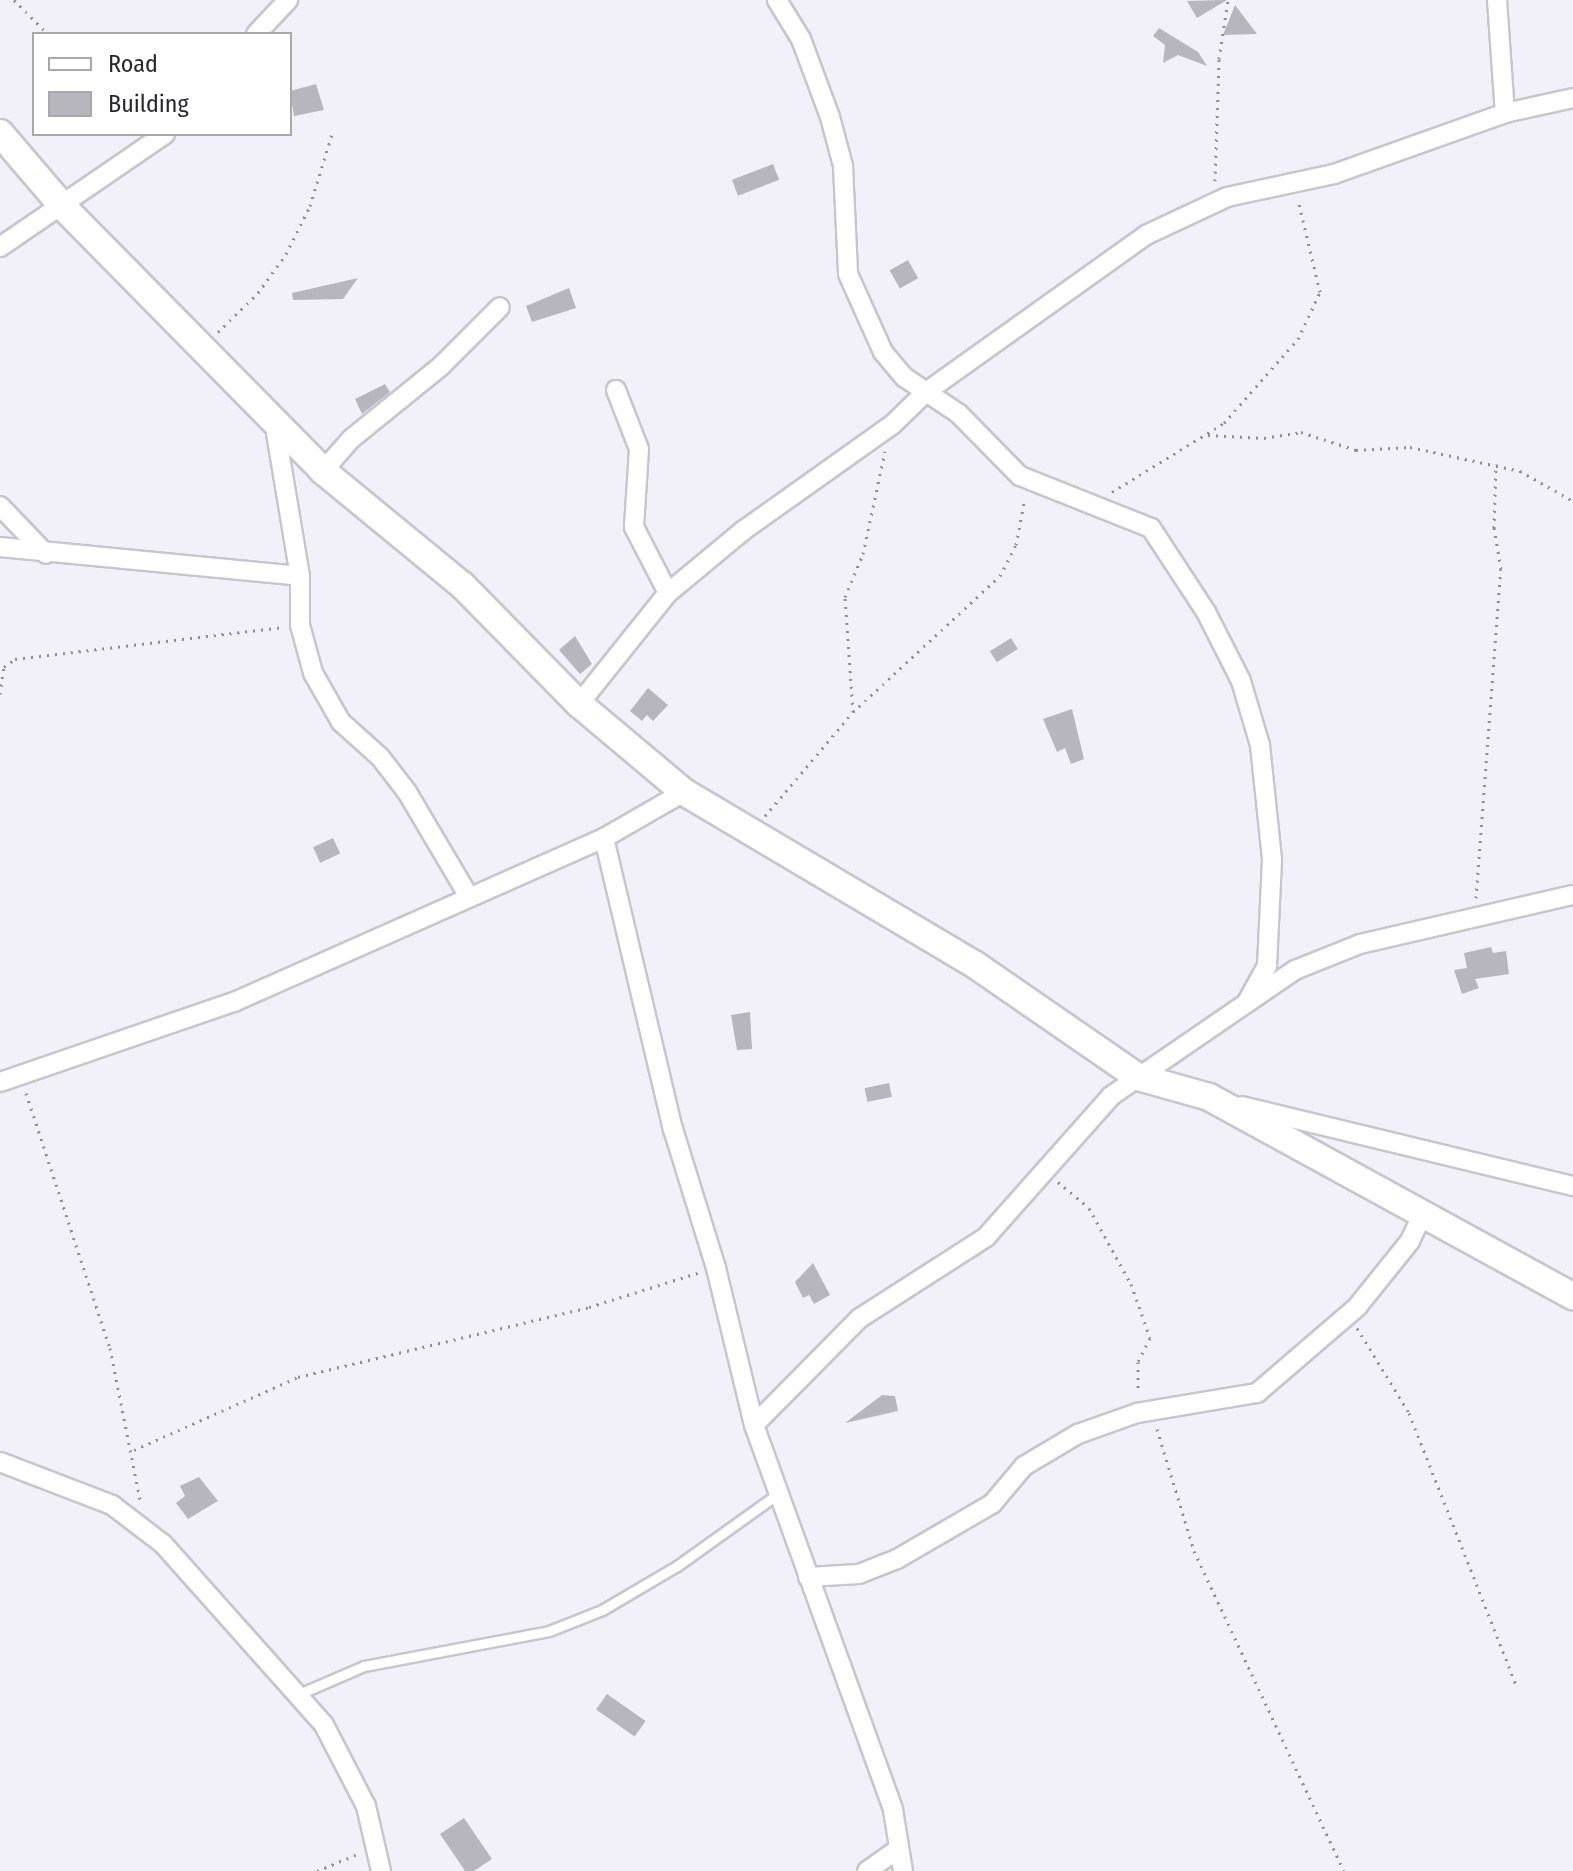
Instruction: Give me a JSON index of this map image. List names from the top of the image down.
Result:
{
  "legend": ["Road", "Building"]
}
